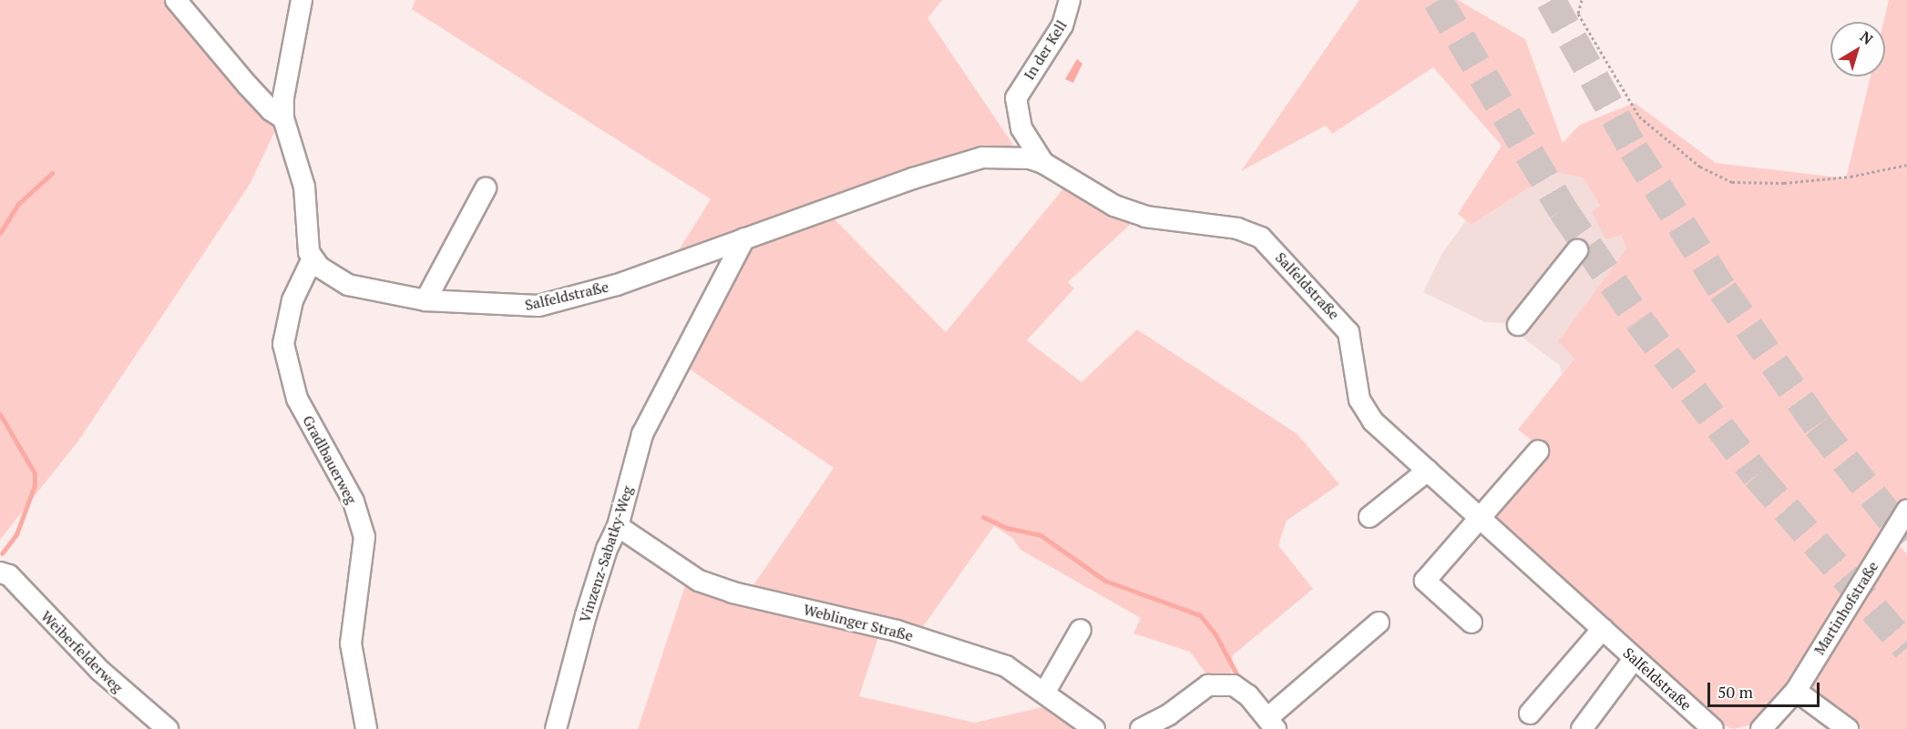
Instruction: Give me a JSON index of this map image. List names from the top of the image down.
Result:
{
  "streets": {
    "street": [
      "In der Kell",
      "Salfeldstraße",
      "Gradlbauerweg",
      "Vinzenz-Sabatky-Weg",
      "Martinhofstraße",
      "Weblinger Straße",
      "Weiberfelderweg"
    ]
  },
  "crossings": [
    ["In der Kell", "Salfeldstraße"],
    ["Salfeldstraße", "Gradlbauerweg"],
    ["Salfeldstraße", "Vinzenz-Sabatky-Weg"],
    ["Vinzenz-Sabatky-Weg", "Weblinger Straße"]
  ],
  "scale_bar": "50 m",
  "north": "top right"
}
